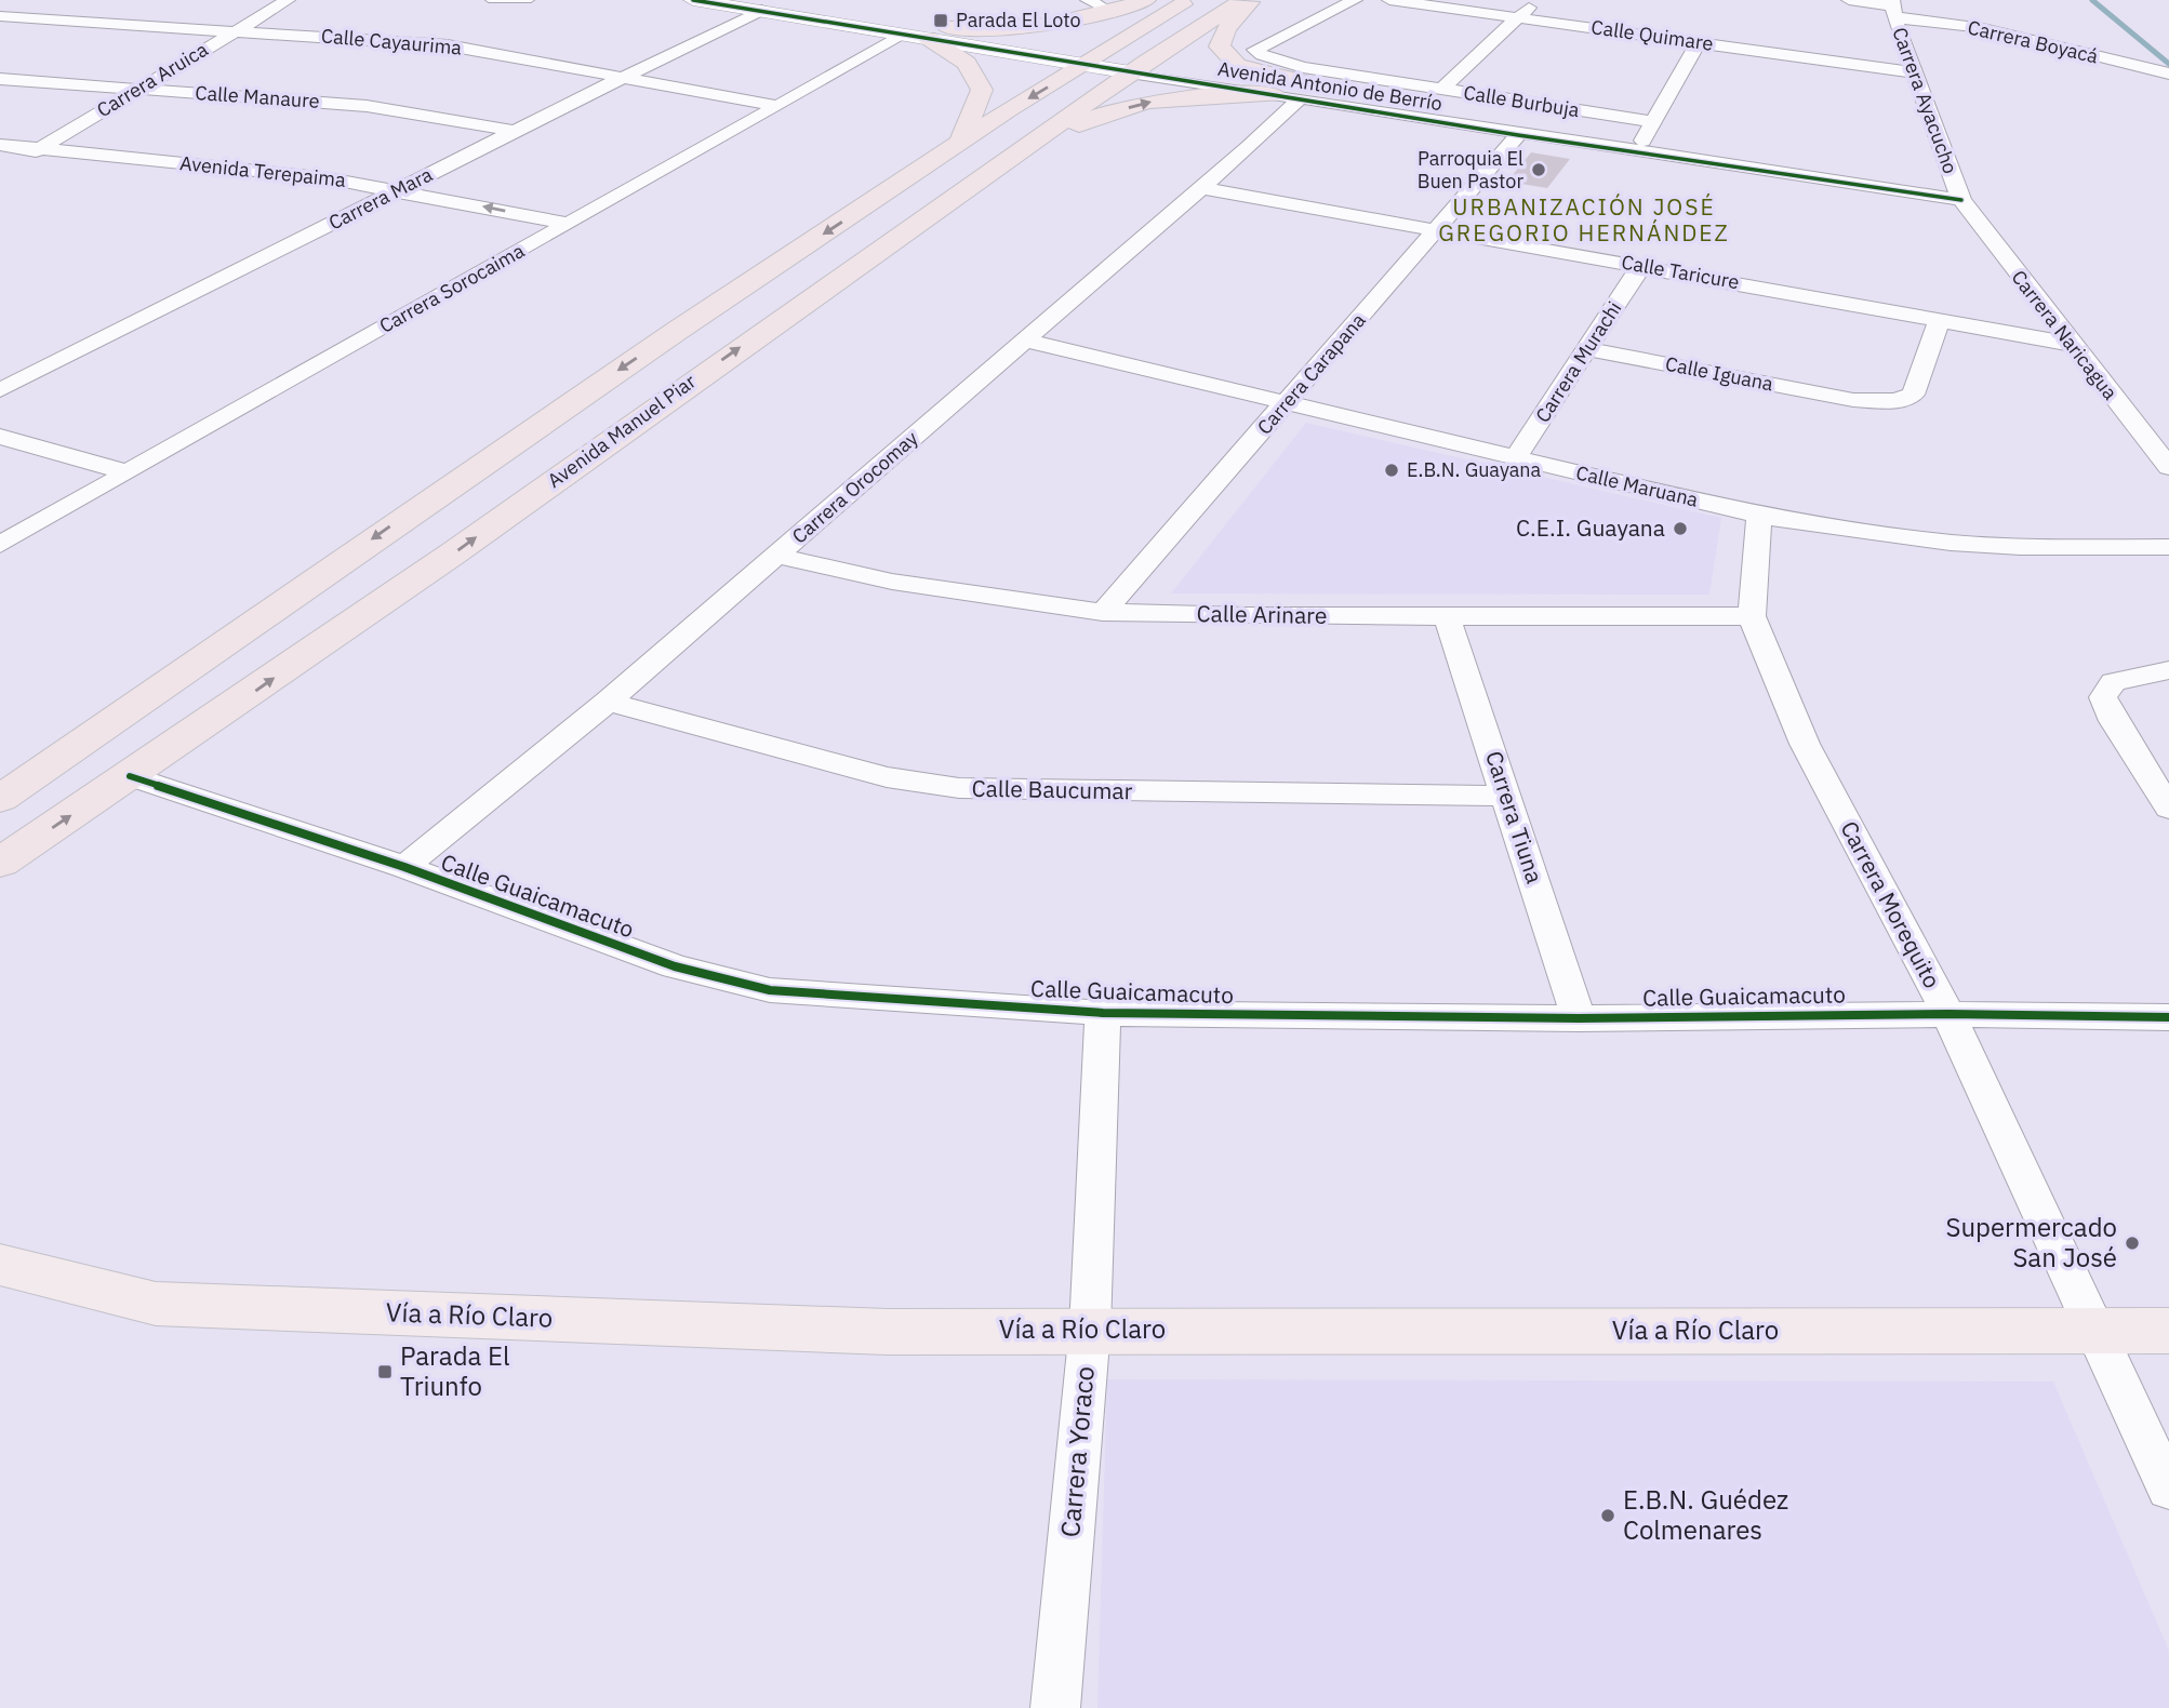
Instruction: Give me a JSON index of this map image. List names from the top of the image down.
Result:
{
  "streets": {
    "highway": ["Avenida Manuel Piar"],
    "main road": ["Vía a Río Claro"],
    "street": [
      "Calle Quimare",
      "Calle Cayaurima",
      "Carrera Boyacá",
      "Carrera Aruica",
      "Avenida Antonio de Berrío",
      "Calle Manaure",
      "Carrera Ayacucho",
      "Calle Burbuja",
      "Avenida Terepaima",
      "Carrera Mara",
      "Calle Taricure",
      "Carrera Sorocaima",
      "Carrera Naricagua",
      "Carrera Murachi",
      "Carrera Carapana",
      "Calle Iguana",
      "Calle Maruana",
      "Carrera Orocomay",
      "Calle Arinare",
      "Calle Baucumar",
      "Carrera Tiuna",
      "Calle Guaicamacuto",
      "Carrera Morequito",
      "Carrera Yoraco"
    ]
  },
  "crossings": [
    ["Calle Quimare", "Carrera Ayacucho"],
    ["Calle Cayaurima", "Carrera Aruica"],
    ["Calle Cayaurima", "Carrera Mara"],
    ["Calle Cayaurima", "Carrera Sorocaima"],
    ["Carrera Boyacá", "Carrera Ayacucho"],
    ["Carrera Aruica", "Calle Manaure"],
    ["Carrera Aruica", "Avenida Terepaima"],
    ["Avenida Antonio de Berrío", "Carrera Ayacucho"],
    ["Avenida Antonio de Berrío", "Carrera Mara"],
    ["Avenida Antonio de Berrío", "Carrera Sorocaima"],
    ["Avenida Antonio de Berrío", "Carrera Naricagua"],
    ["Avenida Antonio de Berrío", "Carrera Carapana"],
    ["Avenida Antonio de Berrío", "Avenida Manuel Piar"],
    ["Avenida Antonio de Berrío", "Carrera Orocomay"],
    ["Calle Manaure", "Carrera Mara"],
    ["Carrera Ayacucho", "Carrera Naricagua"],
    ["Avenida Terepaima", "Carrera Mara"],
    ["Avenida Terepaima", "Carrera Sorocaima"],
    ["Calle Taricure", "Carrera Naricagua"],
    ["Calle Taricure", "Carrera Murachi"],
    ["Calle Taricure", "Carrera Carapana"],
    ["Calle Taricure", "Calle Iguana"],
    ["Calle Taricure", "Carrera Orocomay"],
    ["Carrera Murachi", "Calle Iguana"],
    ["Carrera Murachi", "Calle Maruana"],
    ["Carrera Carapana", "Calle Maruana"],
    ["Carrera Carapana", "Calle Arinare"],
    ["Avenida Manuel Piar", "Calle Guaicamacuto"],
    ["Calle Maruana", "Carrera Orocomay"],
    ["Calle Maruana", "Carrera Morequito"],
    ["Carrera Orocomay", "Calle Arinare"],
    ["Carrera Orocomay", "Calle Baucumar"],
    ["Carrera Orocomay", "Calle Guaicamacuto"],
    ["Calle Arinare", "Carrera Tiuna"],
    ["Calle Arinare", "Carrera Morequito"],
    ["Calle Baucumar", "Carrera Tiuna"],
    ["Carrera Tiuna", "Calle Guaicamacuto"],
    ["Calle Guaicamacuto", "Carrera Morequito"],
    ["Calle Guaicamacuto", "Carrera Yoraco"],
    ["Carrera Morequito", "Vía a Río Claro"],
    ["Vía a Río Claro", "Carrera Yoraco"]
  ],
  "districts": ["URBANIZACIÓN JOSÉ GREGORIO HERNÁNDEZ"],
  "places": {
    "transit": ["Parada El Loto", "Parada El Triunfo"],
    "other": [
      "Parroquia El Buen Pastor",
      "E.B.N. Guayana",
      "C.E.I. Guayana",
      "Supermercado San José",
      "E.B.N. Guédez Colmenares"
    ]
  }
}
